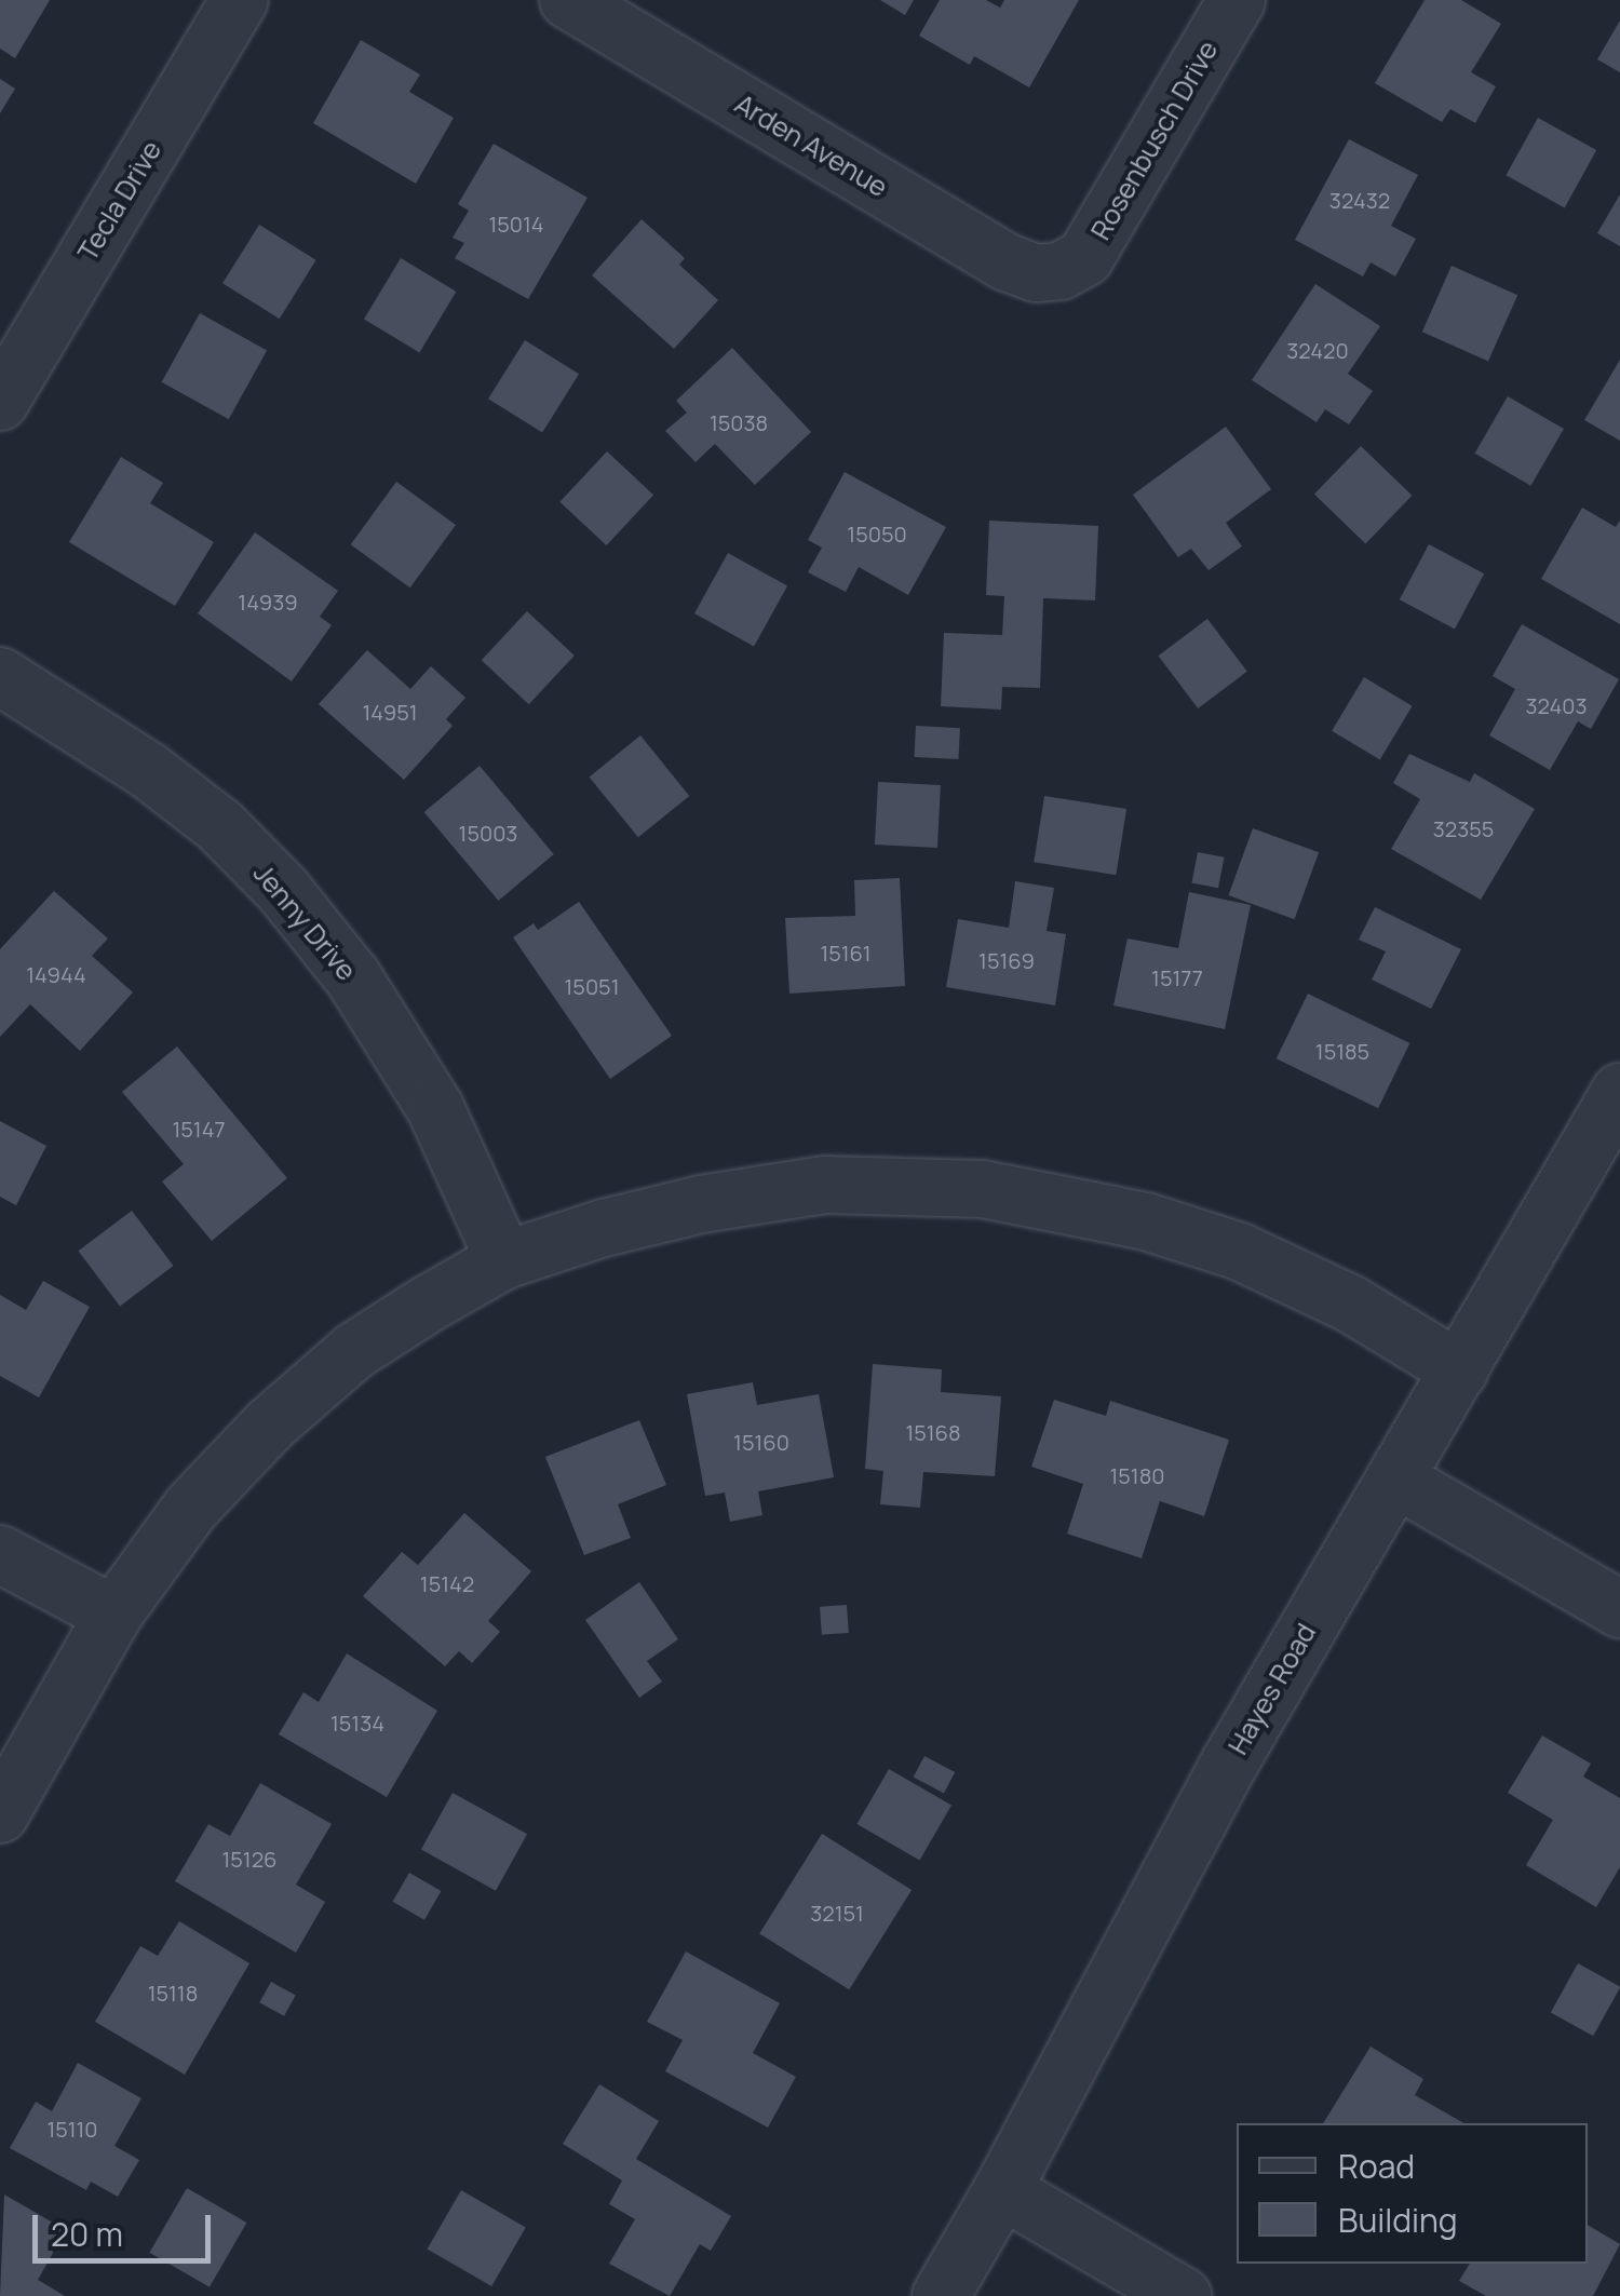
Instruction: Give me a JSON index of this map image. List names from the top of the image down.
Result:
{
  "streets": {
    "street": [
      "Rosenbusch Drive",
      "Arden Avenue",
      "Tecla Drive",
      "Jenny Drive",
      "Hayes Road"
    ]
  },
  "crossings": [
    ["Rosenbusch Drive", "Arden Avenue"]
  ],
  "house_numbers": [
    "32432",
    "15014",
    "32420",
    "15038",
    "15050",
    "14939",
    "32403",
    "14951",
    "32355",
    "15003",
    "15161",
    "15169",
    "14944",
    "15177",
    "15051",
    "15185",
    "15147",
    "15168",
    "15160",
    "15180",
    "15142",
    "15134",
    "15126",
    "32151",
    "15118",
    "15110"
  ],
  "legend": ["Road", "Building"],
  "scale_bar": "20 m"
}
